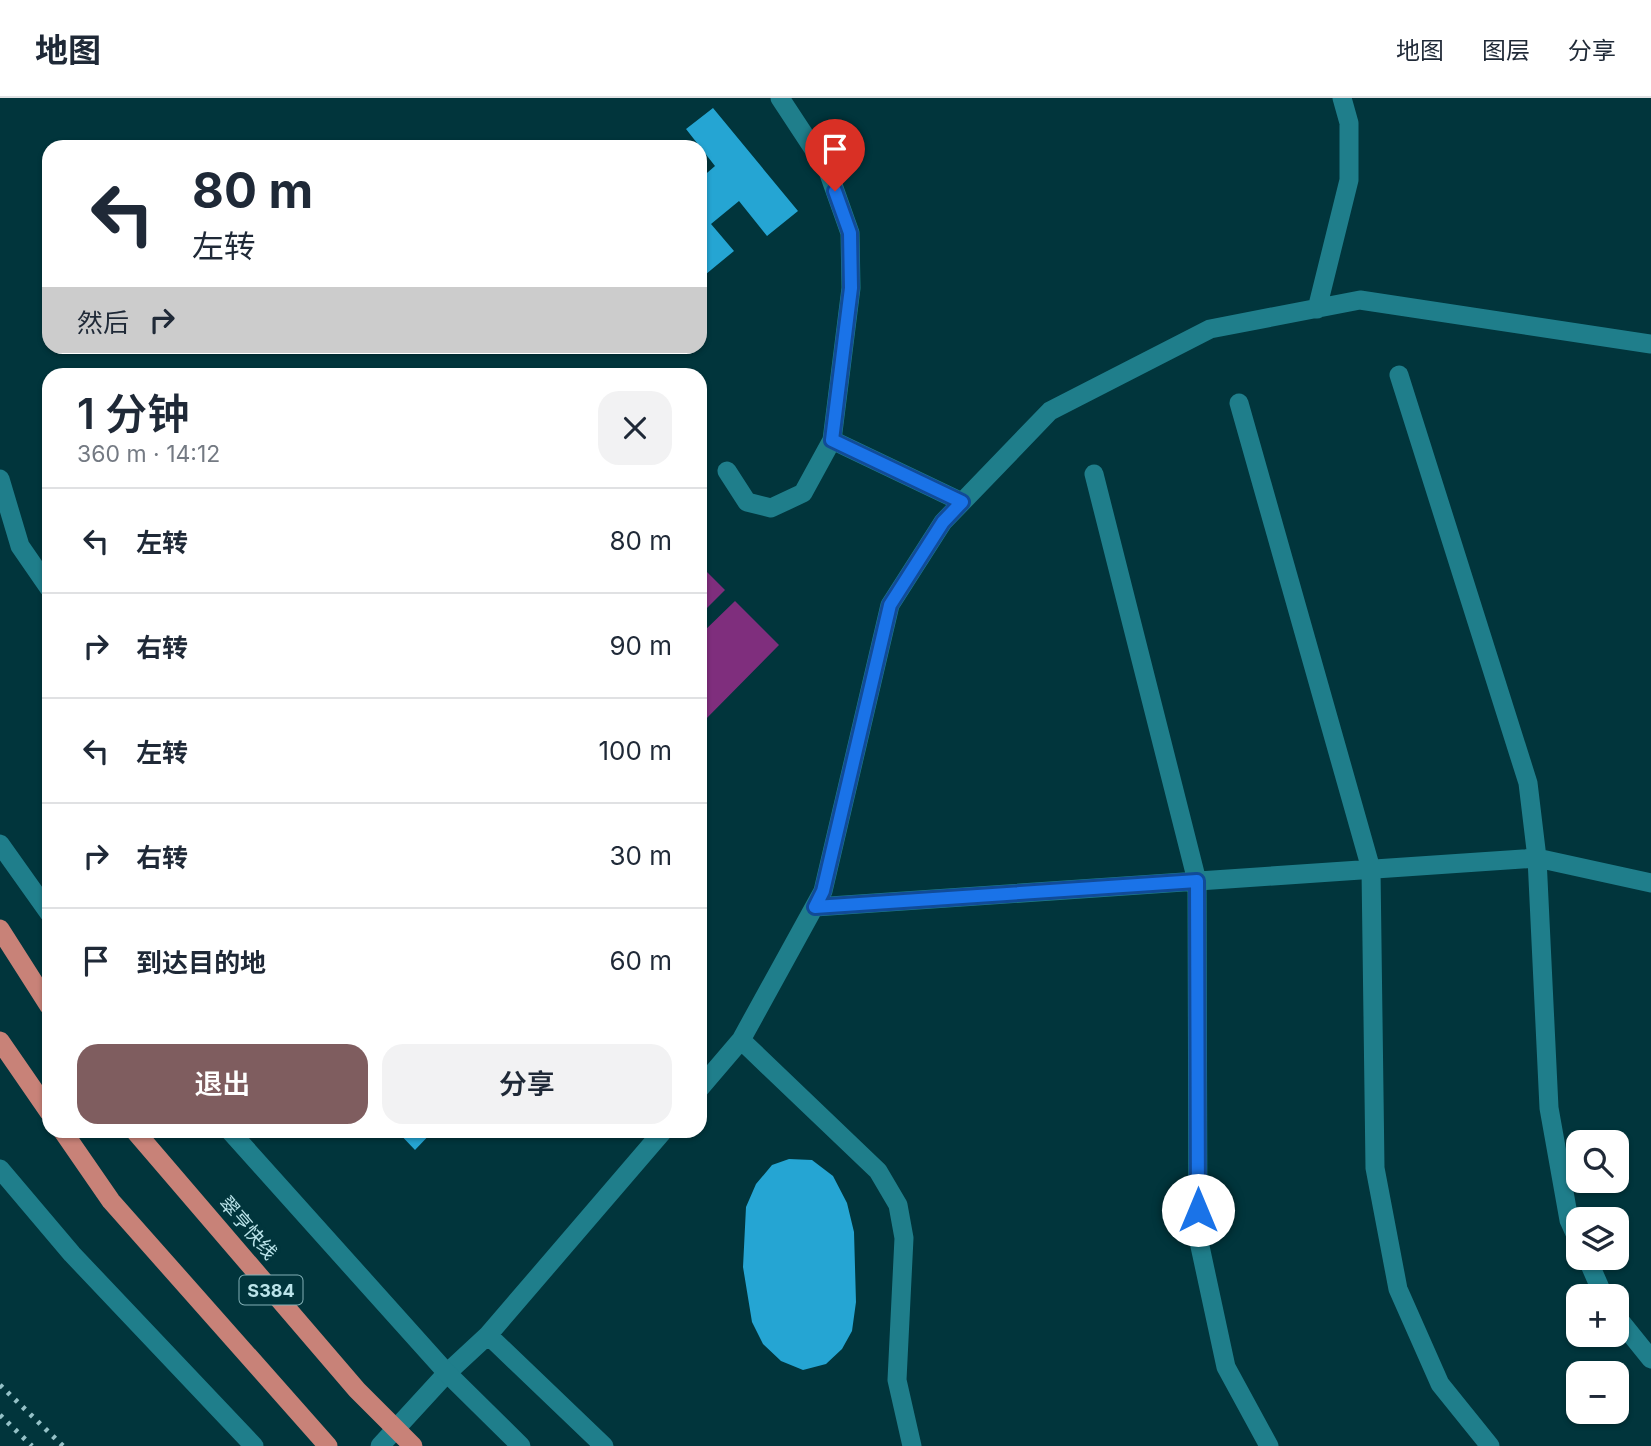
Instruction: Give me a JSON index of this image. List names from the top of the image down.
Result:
{
  "streets": {
    "highway": ["翠亨快线", "S384"]
  },
  "page": {
    "header": "地图",
    "nav": ["地图", "图层", "分享"],
    "turn": ["80 m", "左转"],
    "then": "然后",
    "heading": ["1 分钟", "360 m · 14:12"],
    "list": [
      {
        "name": "左转",
        "value": "80 m"
      },
      {
        "name": "右转",
        "value": "90 m"
      },
      {
        "name": "左转",
        "value": "100 m"
      },
      {
        "name": "右转",
        "value": "30 m"
      },
      {
        "name": "到达目的地",
        "value": "60 m"
      }
    ],
    "buttons": ["退出", "分享"],
    "map_buttons": ["+", "−"]
  }
}
